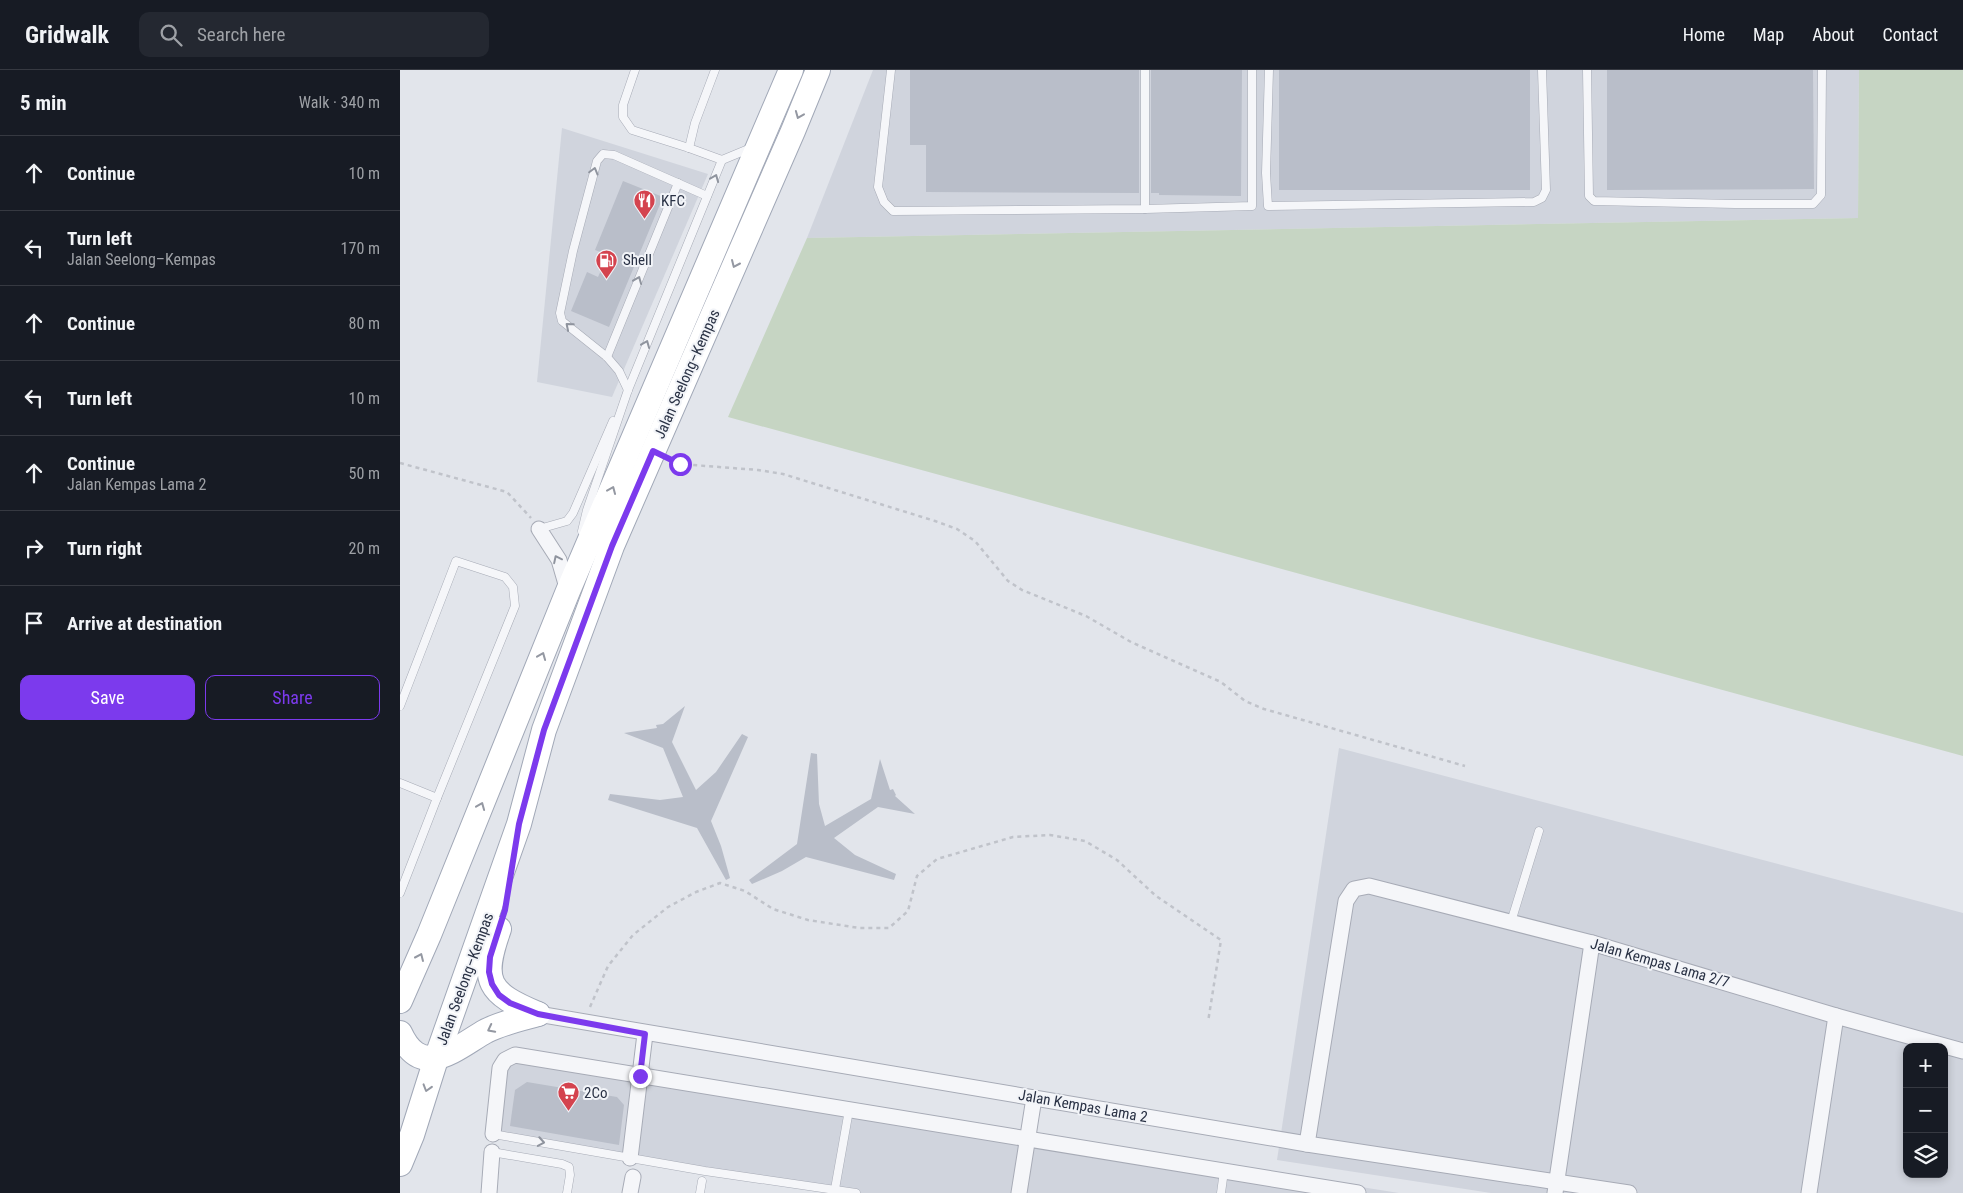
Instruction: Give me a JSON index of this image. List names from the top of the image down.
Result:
{
  "streets": {
    "main road": ["Jalan Seelong–Kempas"],
    "street": ["Jalan Kempas Lama 2/7", "Jalan Kempas Lama 2"]
  },
  "crossings": [
    ["Jalan Kempas Lama 2/7", "Jalan Kempas Lama 2"]
  ],
  "places": {
    "restaurant": ["KFC"],
    "fuel station": ["Shell"],
    "supermarket": ["2Co"]
  },
  "page": {
    "header": "Gridwalk",
    "search": "Search here",
    "nav": [
      "Home",
      "Map",
      "About",
      "Contact"
    ],
    "heading": ["5 min", "Walk · 340 m"],
    "list": [
      ["Continue", "10 m"],
      ["Turn left", "Jalan Seelong–Kempas", "170 m"],
      ["Continue", "80 m"],
      ["Turn left", "10 m"],
      ["Continue", "Jalan Kempas Lama 2", "50 m"],
      ["Turn right", "20 m"],
      "Arrive at destination"
    ],
    "buttons": ["Save", "Share"],
    "map_buttons": ["+", "−"]
  }
}
